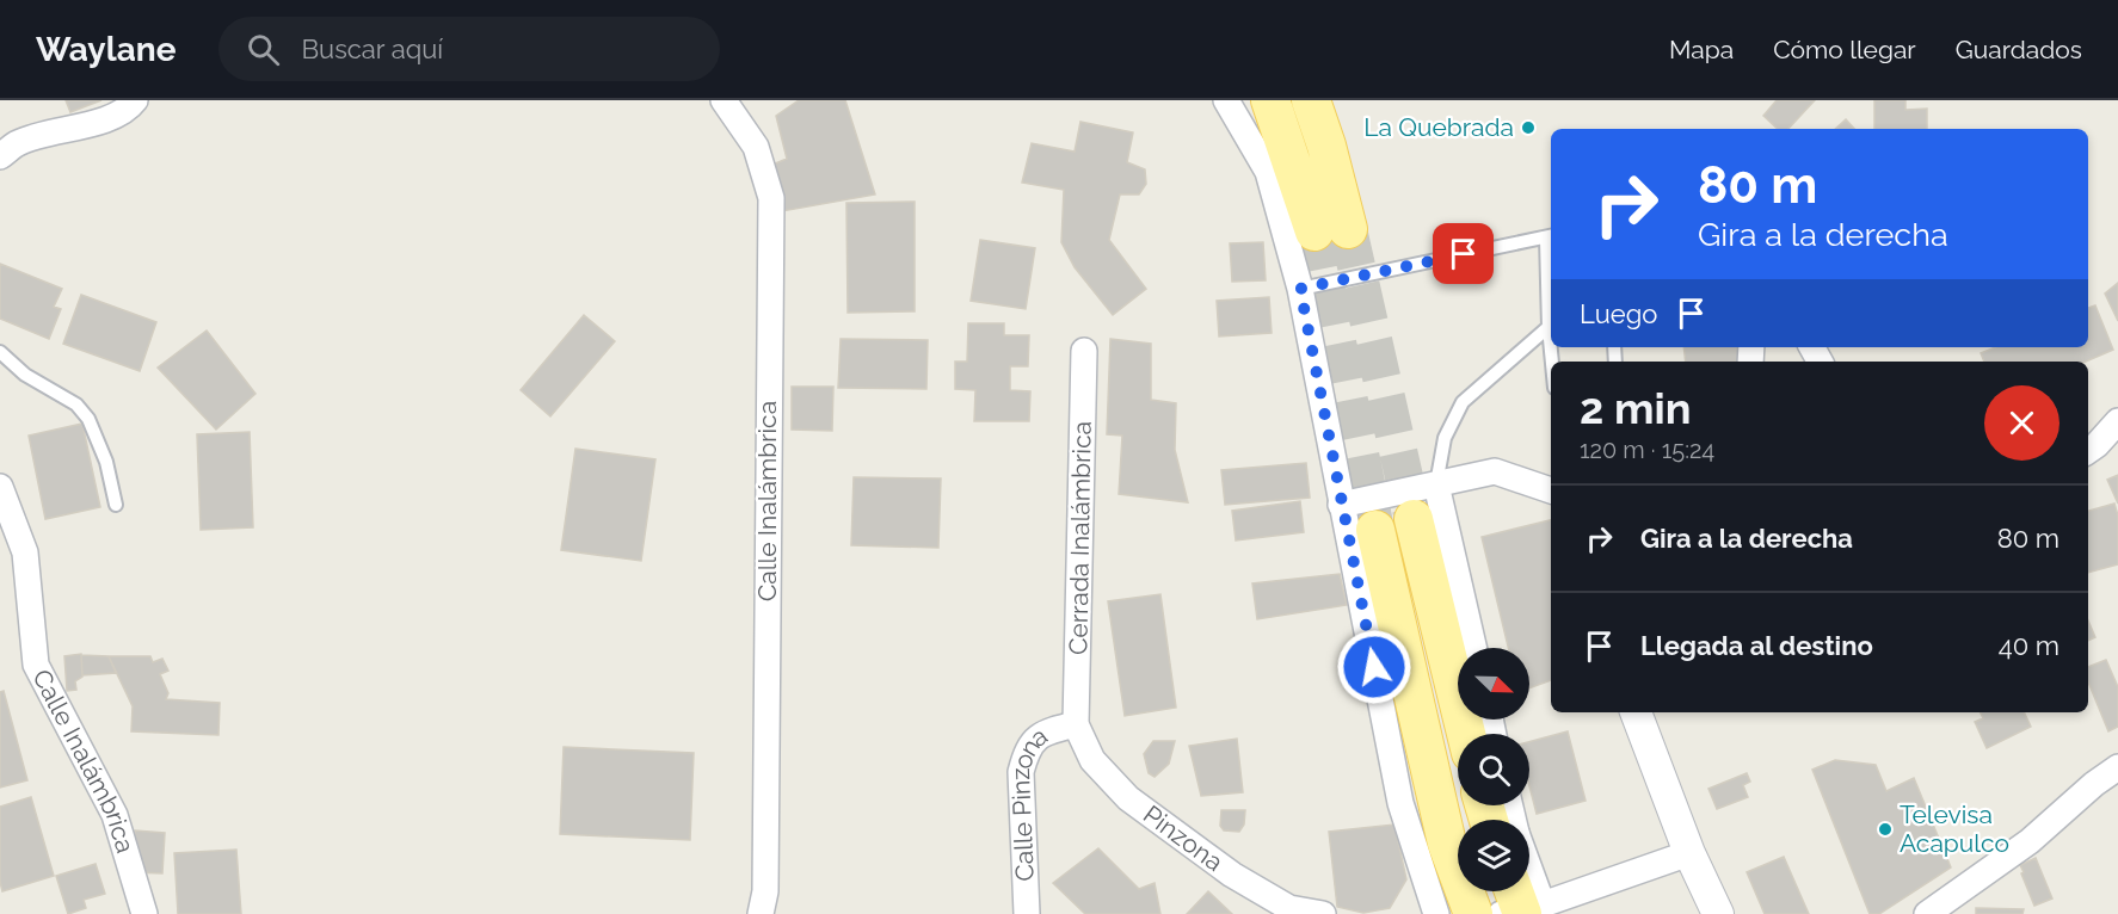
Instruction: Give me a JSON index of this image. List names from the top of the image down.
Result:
{
  "streets": {
    "street": [
      "Calle Inalámbrica",
      "Cerrada Inalámbrica",
      "Calle Pinzona",
      "Pinzona"
    ]
  },
  "crossings": [
    ["Cerrada Inalámbrica", "Calle Pinzona"],
    ["Cerrada Inalámbrica", "Pinzona"],
    ["Calle Pinzona", "Pinzona"]
  ],
  "places": ["La Quebrada", "Televisa Acapulco"],
  "north": "bottom right",
  "page": {
    "header": "Waylane",
    "search": "Buscar aquí",
    "nav": ["Mapa", "Cómo llegar", "Guardados"],
    "turn": ["80 m", "Gira a la derecha"],
    "then": "Luego",
    "heading": ["2 min", "120 m · 15:24"],
    "list": [
      {
        "name": "Gira a la derecha",
        "value": "80 m"
      },
      {
        "name": "Llegada al destino",
        "value": "40 m"
      }
    ]
  }
}
